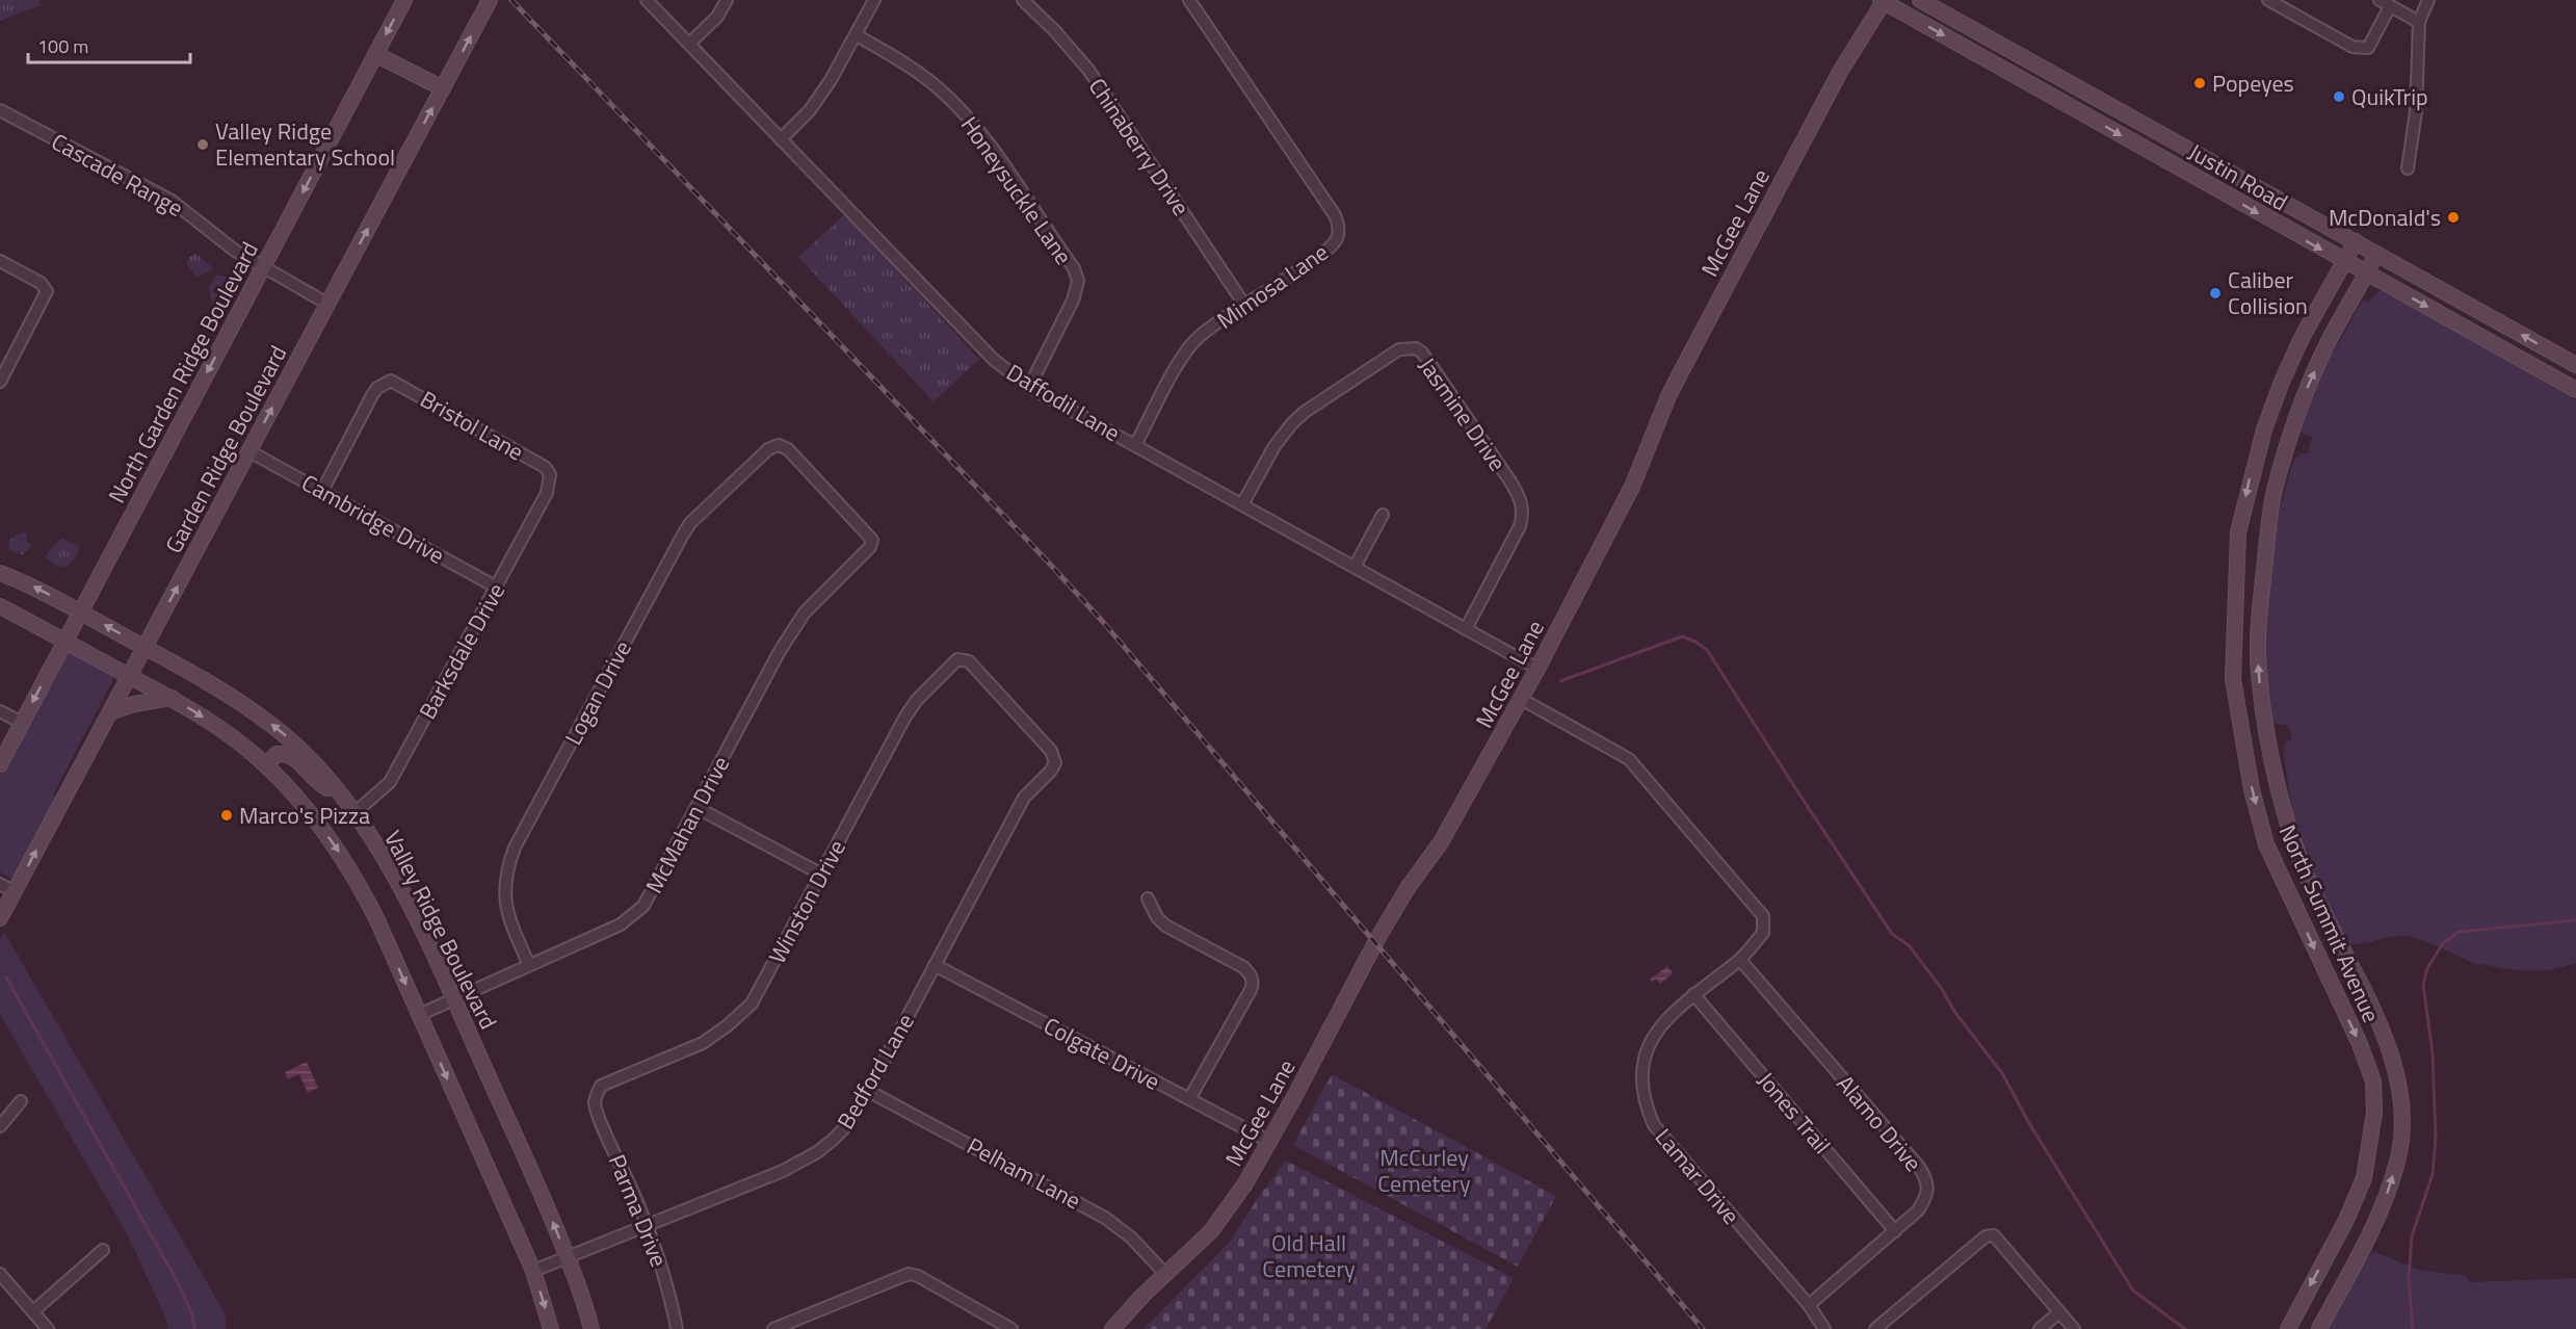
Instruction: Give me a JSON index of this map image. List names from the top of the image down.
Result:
{
  "streets": {
    "main road": [
      "Justin Road",
      "McGee Lane",
      "North Garden Ridge Boulevard",
      "Garden Ridge Boulevard",
      "North Summit Avenue",
      "Valley Ridge Boulevard"
    ],
    "street": [
      "Chinaberry Drive",
      "Cascade Range",
      "Honeysuckle Lane",
      "Mimosa Lane",
      "Daffodil Lane",
      "Jasmine Drive",
      "Bristol Lane",
      "Cambridge Drive",
      "Barksdale Drive",
      "Logan Drive",
      "McMahan Drive",
      "Winston Drive",
      "Colgate Drive",
      "Bedford Lane",
      "Jones Trail",
      "Alamo Drive",
      "Pelham Lane",
      "Lamar Drive",
      "Parma Drive"
    ]
  },
  "crossings": [
    ["Chinaberry Drive", "Mimosa Lane"],
    ["Cascade Range", "North Garden Ridge Boulevard"],
    ["Cascade Range", "Garden Ridge Boulevard"],
    ["Justin Road", "McGee Lane"],
    ["Justin Road", "North Summit Avenue"],
    ["Honeysuckle Lane", "Daffodil Lane"],
    ["McGee Lane", "Daffodil Lane"],
    ["McGee Lane", "Colgate Drive"],
    ["McGee Lane", "Pelham Lane"],
    ["McGee Lane", "Lamar Drive"],
    ["Mimosa Lane", "Daffodil Lane"],
    ["North Garden Ridge Boulevard", "Valley Ridge Boulevard"],
    ["Daffodil Lane", "Jasmine Drive"],
    ["Bristol Lane", "Cambridge Drive"],
    ["Bristol Lane", "Barksdale Drive"],
    ["Garden Ridge Boulevard", "Cambridge Drive"],
    ["Garden Ridge Boulevard", "Valley Ridge Boulevard"],
    ["Cambridge Drive", "Barksdale Drive"],
    ["Barksdale Drive", "Valley Ridge Boulevard"],
    ["Logan Drive", "McMahan Drive"],
    ["McMahan Drive", "Valley Ridge Boulevard"],
    ["Winston Drive", "Bedford Lane"],
    ["Winston Drive", "Parma Drive"],
    ["Valley Ridge Boulevard", "Bedford Lane"],
    ["Colgate Drive", "Bedford Lane"],
    ["Bedford Lane", "Pelham Lane"],
    ["Bedford Lane", "Parma Drive"],
    ["Jones Trail", "Alamo Drive"],
    ["Jones Trail", "Lamar Drive"],
    ["Alamo Drive", "Lamar Drive"]
  ],
  "one_way": ["North Garden Ridge Boulevard", "Garden Ridge Boulevard"],
  "parks": ["McCurley Cemetery", "Old Hall Cemetery"],
  "places": [
    "Popeyes",
    "QuikTrip",
    "Valley Ridge Elementary School",
    "McDonald's",
    "Caliber Collision",
    "Marco's Pizza"
  ],
  "scale_bar": "100 m"
}
